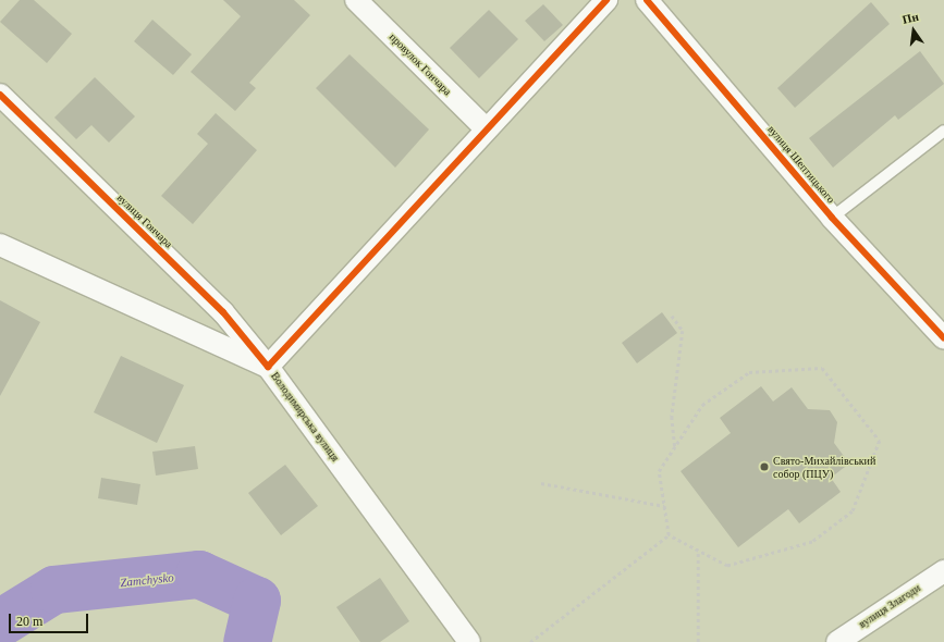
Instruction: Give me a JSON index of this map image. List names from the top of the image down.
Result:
{
  "streets": {
    "street": [
      "провулок Гончара",
      "вулиця Шептицького",
      "вулиця Гончара",
      "Володимирська вулиця",
      "вулиця Злагоди"
    ]
  },
  "crossings": [
    ["вулиця Гончара", "Володимирська вулиця"]
  ],
  "water": ["Zamchysko"],
  "places": ["Свято-Михайлівський собор (ПЦУ)"],
  "scale_bar": "20 m",
  "north": "top"
}
